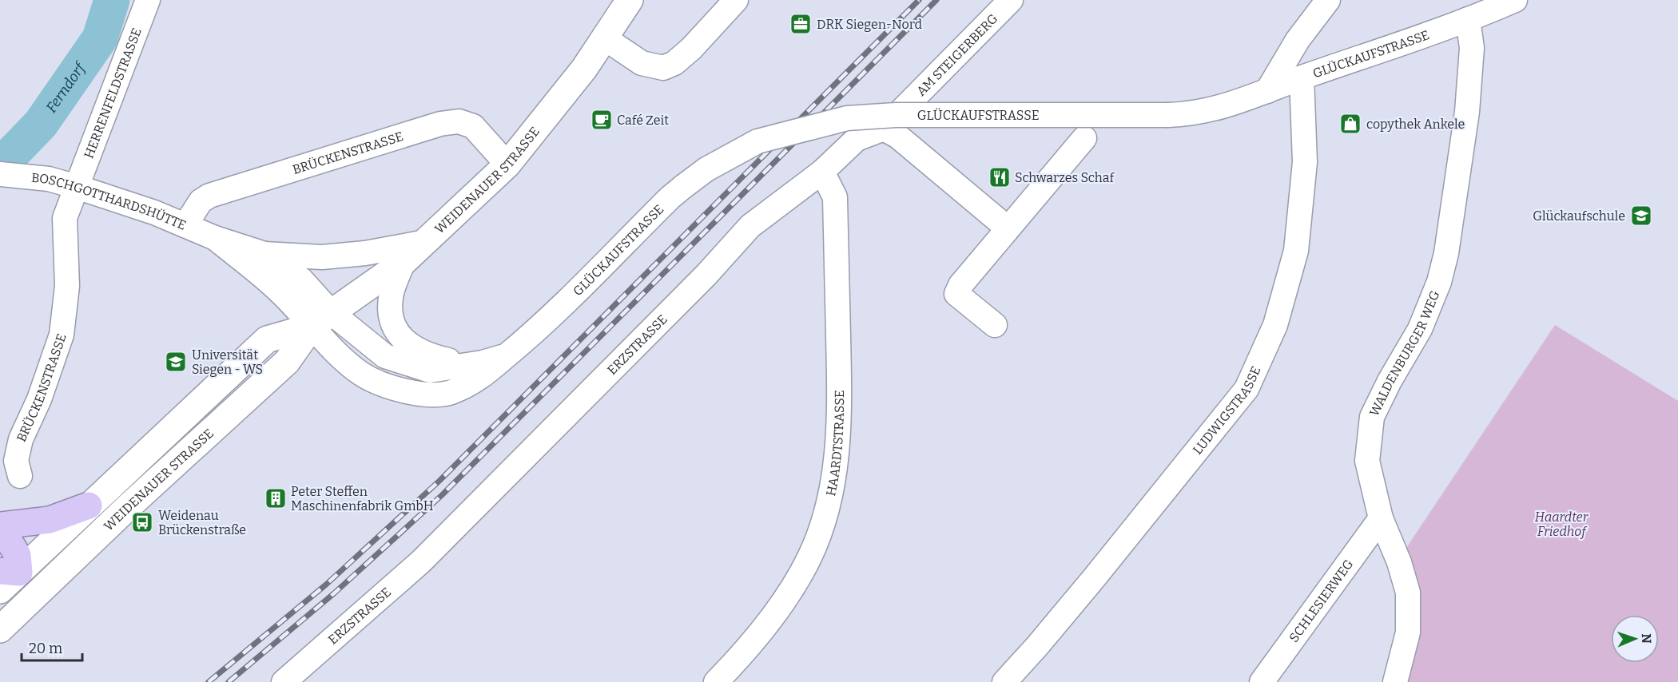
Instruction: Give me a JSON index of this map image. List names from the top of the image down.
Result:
{
  "streets": {
    "main road": ["WEIDENAUER STRASSE"],
    "street": [
      "GLÜCKAUFSTRASSE",
      "AM STEIGERBERG",
      "HERRENFELDSTRASSE",
      "BRÜCKENSTRASSE",
      "BOSCHGOTTHARDSHÜTTE",
      "ERZSTRASSE",
      "WALDENBURGER WEG",
      "LUDWIGSTRASSE",
      "HAARDTSTRASSE",
      "SCHLESIERWEG"
    ]
  },
  "crossings": [
    ["GLÜCKAUFSTRASSE", "WEIDENAUER STRASSE"],
    ["GLÜCKAUFSTRASSE", "BOSCHGOTTHARDSHÜTTE"],
    ["GLÜCKAUFSTRASSE", "WALDENBURGER WEG"],
    ["GLÜCKAUFSTRASSE", "LUDWIGSTRASSE"],
    ["AM STEIGERBERG", "ERZSTRASSE"],
    ["HERRENFELDSTRASSE", "BRÜCKENSTRASSE"],
    ["HERRENFELDSTRASSE", "BOSCHGOTTHARDSHÜTTE"],
    ["BRÜCKENSTRASSE", "WEIDENAUER STRASSE"],
    ["BRÜCKENSTRASSE", "BOSCHGOTTHARDSHÜTTE"],
    ["WEIDENAUER STRASSE", "BOSCHGOTTHARDSHÜTTE"],
    ["ERZSTRASSE", "HAARDTSTRASSE"],
    ["WALDENBURGER WEG", "SCHLESIERWEG"]
  ],
  "water": ["Ferndorf"],
  "parks": ["Haardter Friedhof"],
  "places": {
    "office": ["DRK Siegen-Nord"],
    "cafe": ["Café Zeit"],
    "shop": ["copythek Ankele"],
    "restaurant": ["Schwarzes Schaf"],
    "school or university": ["Glückaufschule", "Universität Siegen - WS"],
    "building": ["Peter Steffen Maschinenfabrik GmbH"],
    "bus stop": ["Weidenau Brückenstraße"]
  },
  "scale_bar": "20 m",
  "north": "right"
}
